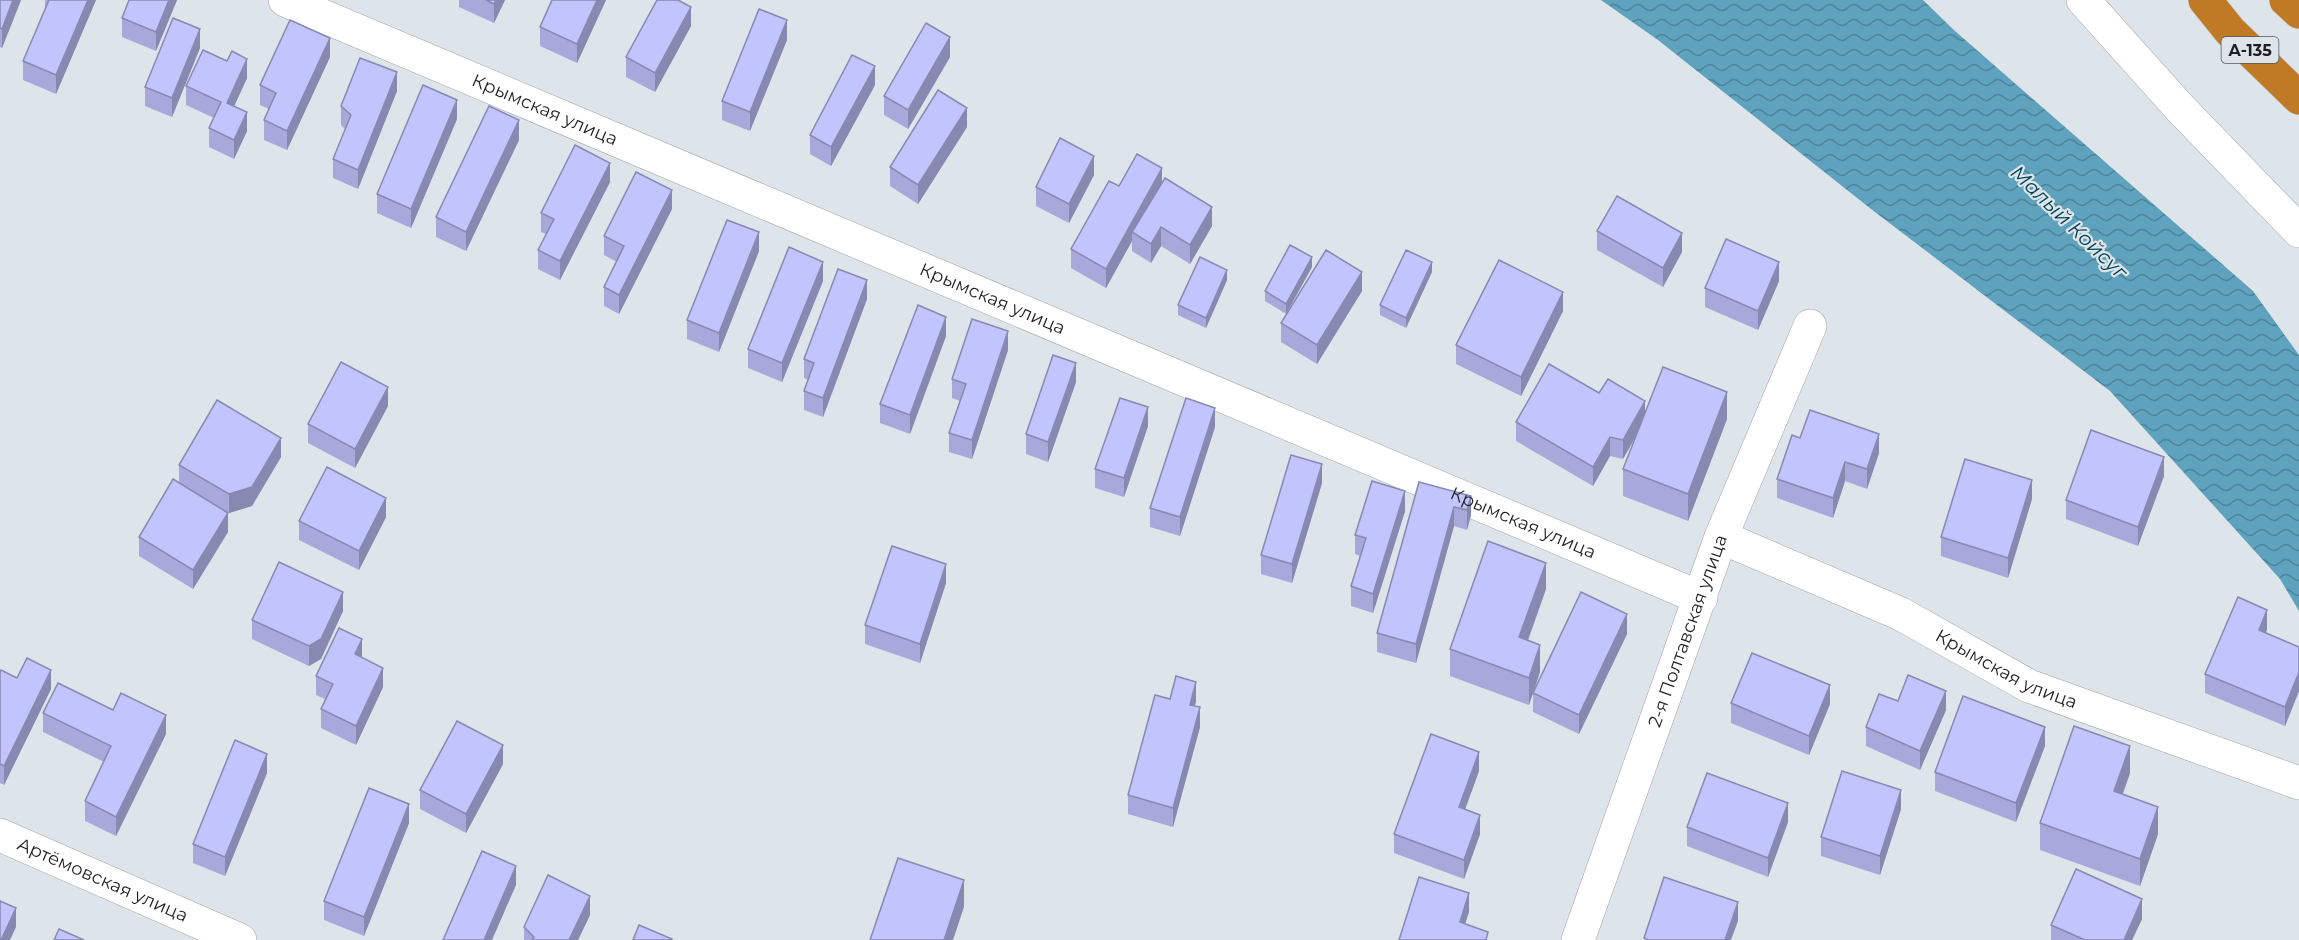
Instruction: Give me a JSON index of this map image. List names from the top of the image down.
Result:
{
  "streets": {
    "highway": ["А-135"],
    "street": ["Крымская улица", "2-я Полтавская улица", "Артёмовская улица"]
  },
  "crossings": [
    ["Крымская улица", "2-я Полтавская улица"]
  ],
  "water": ["Малый Койсуг"]
}
